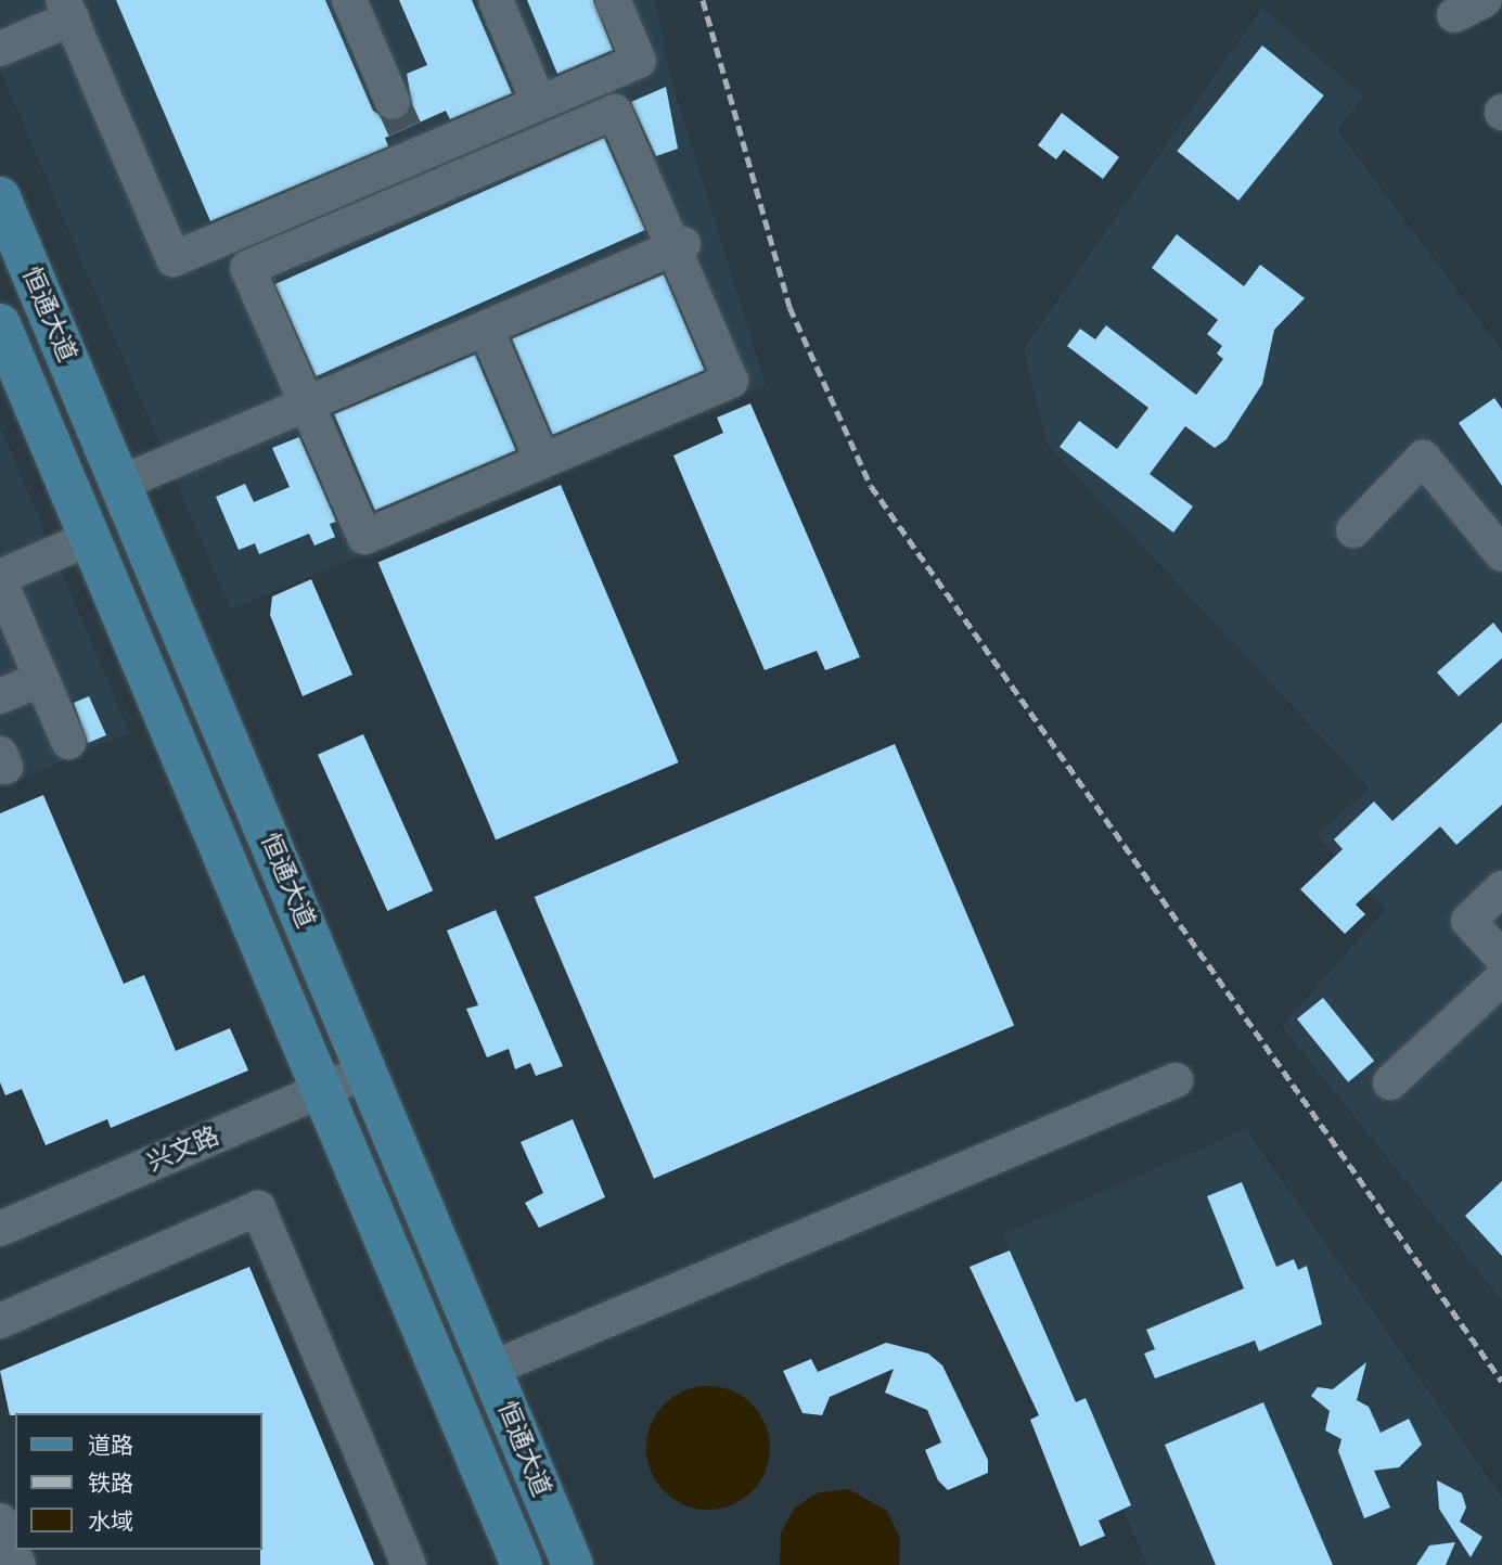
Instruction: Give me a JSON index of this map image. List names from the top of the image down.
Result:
{
  "streets": {
    "main road": ["恒通大道"],
    "street": ["兴文路"]
  },
  "crossings": [
    ["恒通大道", "兴文路"]
  ],
  "legend": ["道路", "铁路", "水域"]
}
